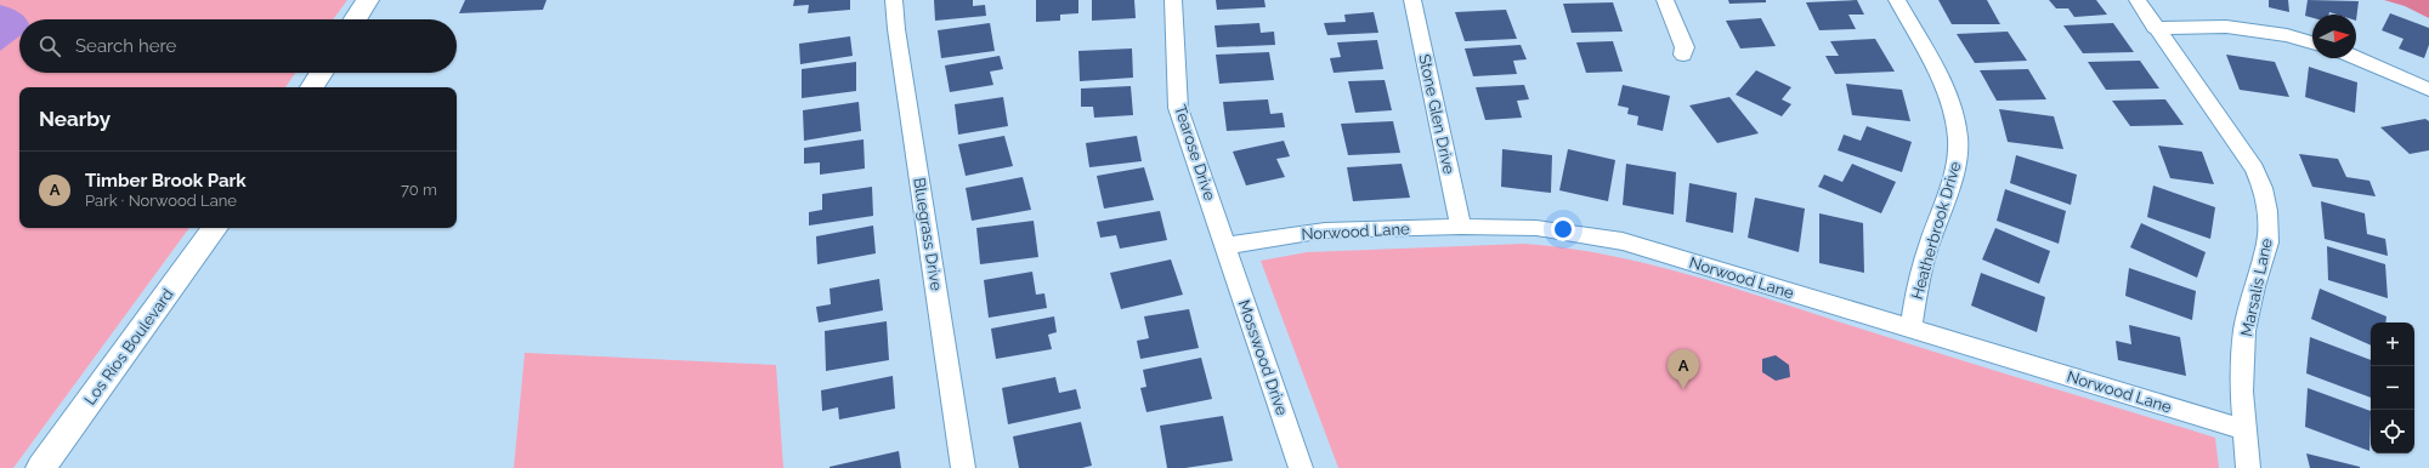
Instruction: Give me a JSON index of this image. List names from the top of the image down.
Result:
{
  "streets": {
    "street": [
      "Stone Glen Drive",
      "Tearose Drive",
      "Heatherbrook Drive",
      "Norwood Lane",
      "Bluegrass Drive",
      "Marsalis Lane",
      "Los Rios Boulevard",
      "Mosswood Drive"
    ]
  },
  "crossings": [
    ["Stone Glen Drive", "Norwood Lane"],
    ["Tearose Drive", "Norwood Lane"],
    ["Tearose Drive", "Mosswood Drive"],
    ["Heatherbrook Drive", "Norwood Lane"],
    ["Norwood Lane", "Marsalis Lane"],
    ["Norwood Lane", "Mosswood Drive"]
  ],
  "north": "right",
  "page": {
    "search": "Search here",
    "heading": "Nearby",
    "list": [
      {
        "mark": "A",
        "name": "Timber Brook Park",
        "note": "Park · Norwood Lane",
        "value": "70 m"
      }
    ],
    "map_buttons": ["+", "−"],
    "pins": "A"
  }
}
